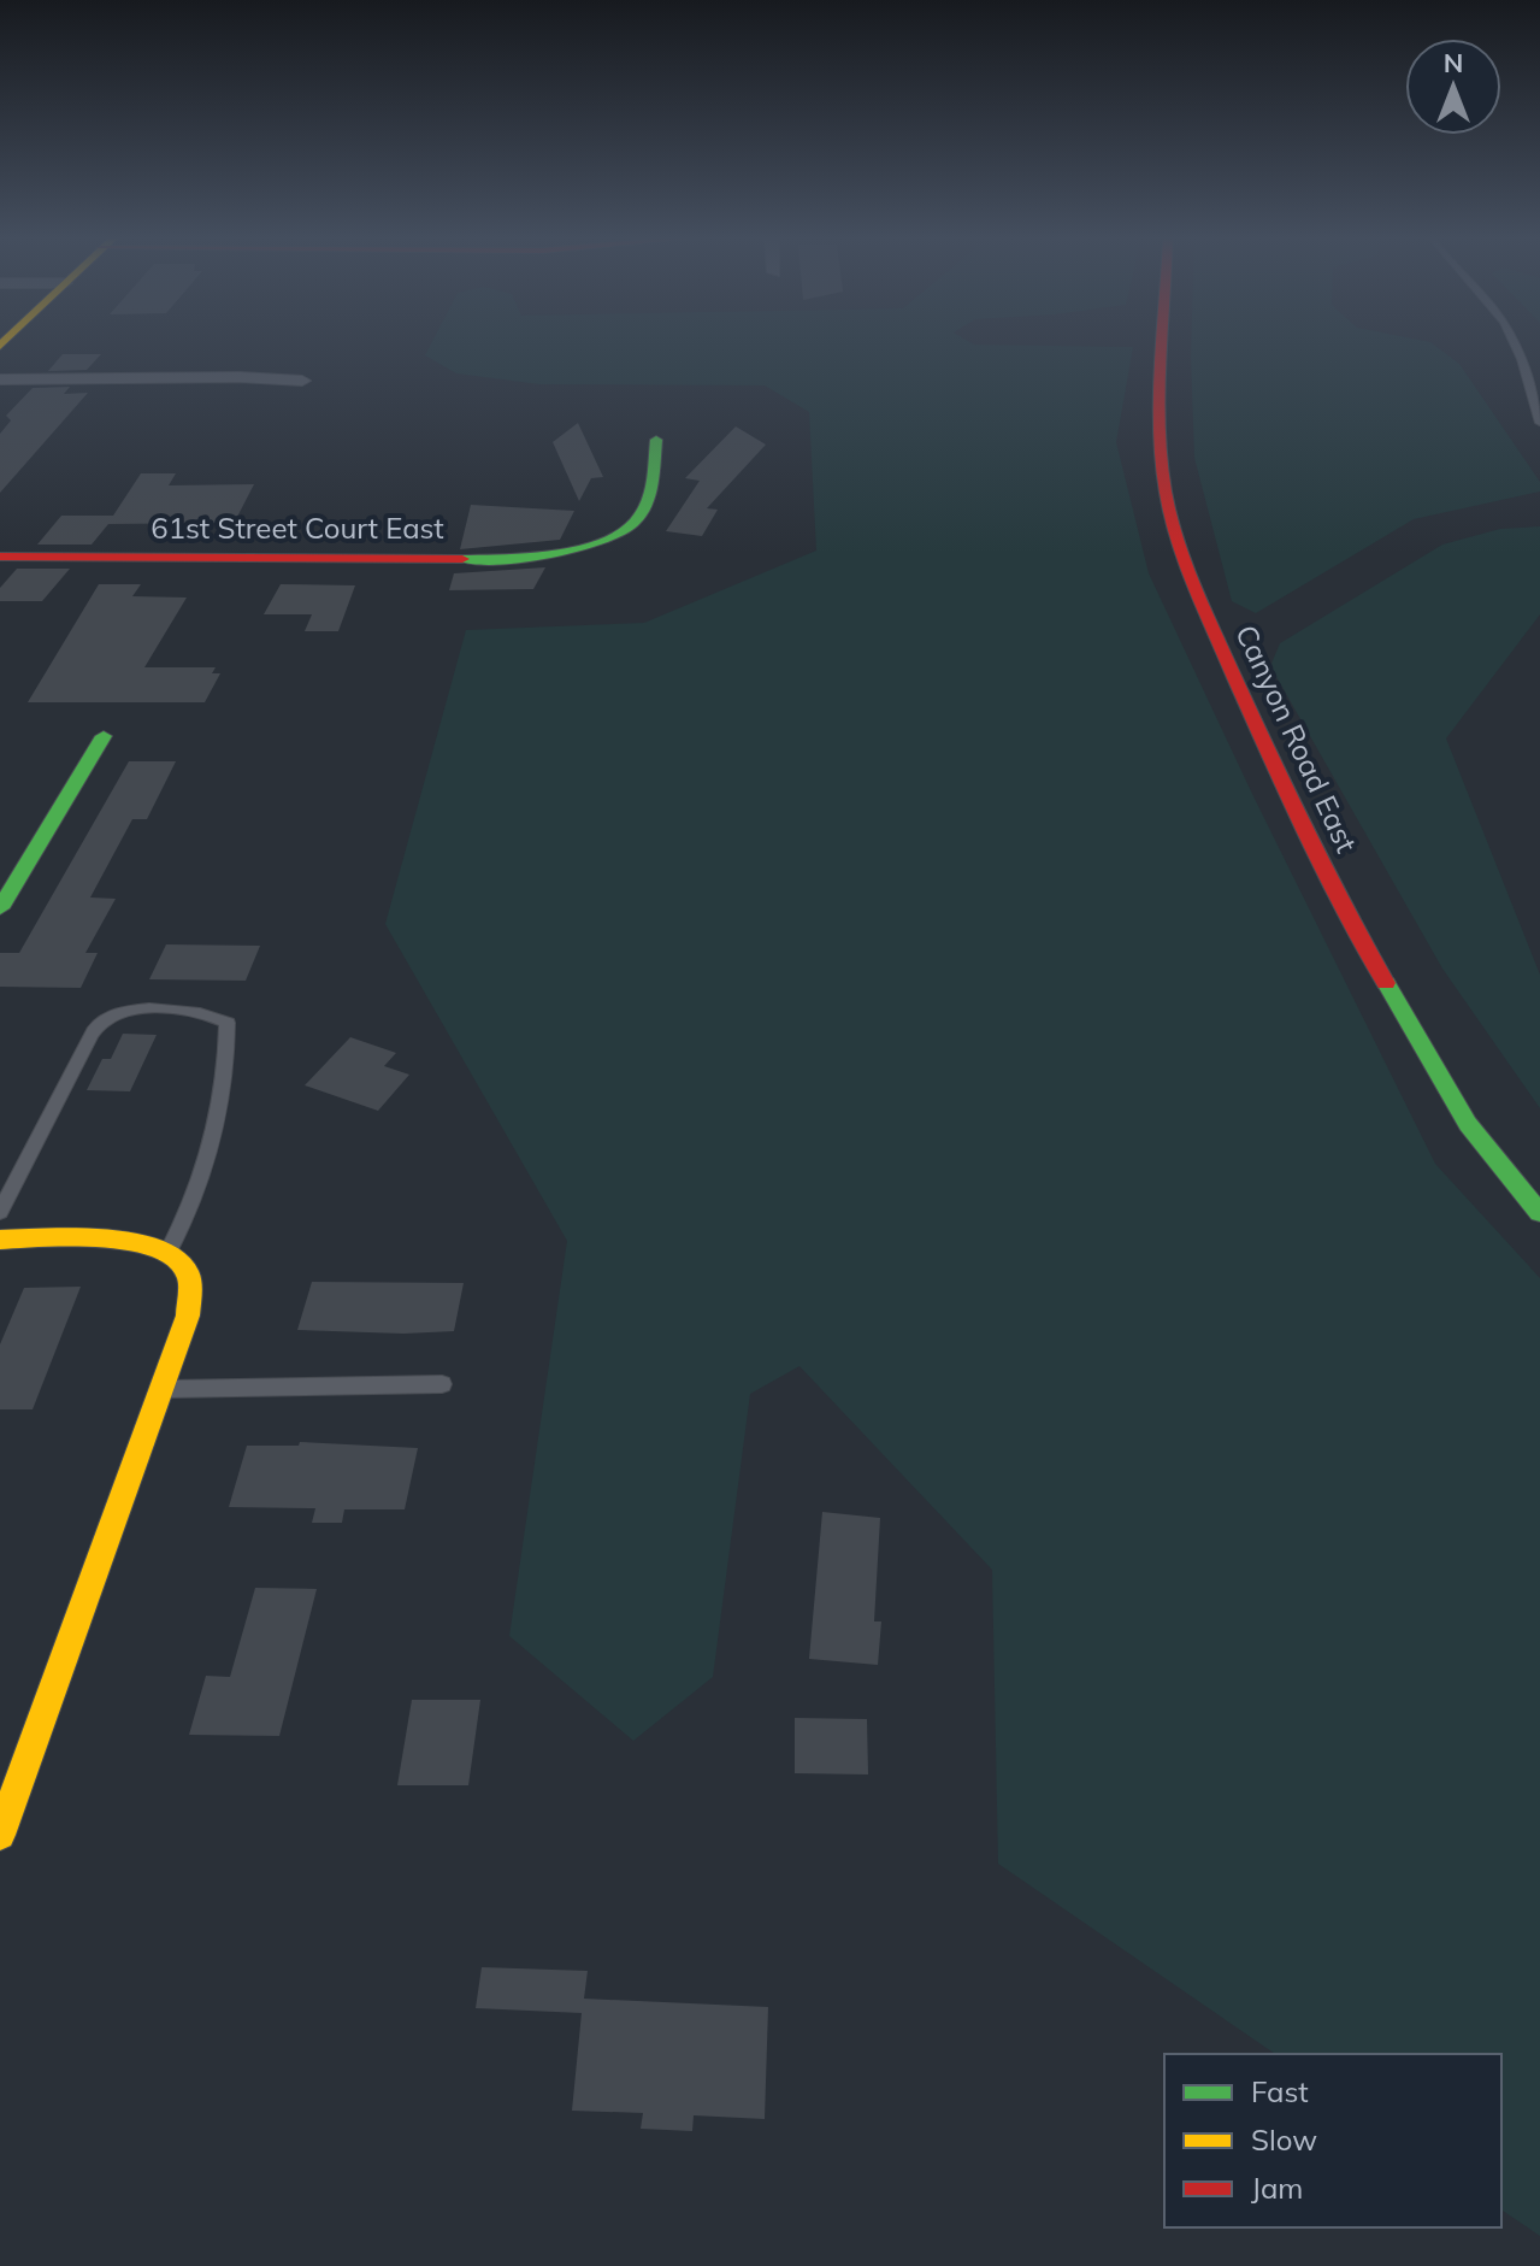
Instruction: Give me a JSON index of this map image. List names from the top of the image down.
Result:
{
  "streets": {
    "street": ["61st Street Court East", "Canyon Road East"]
  },
  "legend": ["Fast", "Slow", "Jam"],
  "north": "top"
}
